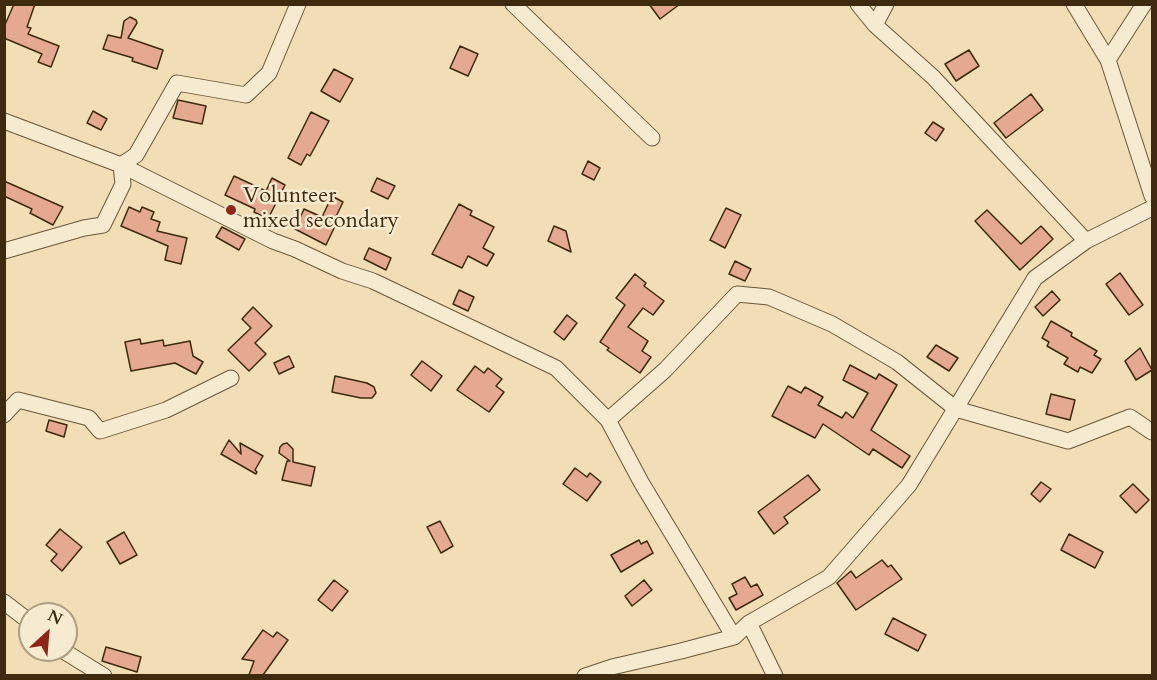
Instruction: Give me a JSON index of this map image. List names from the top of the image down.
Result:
{
  "places": ["Volunteer mixed secondary"],
  "north": "top right"
}
